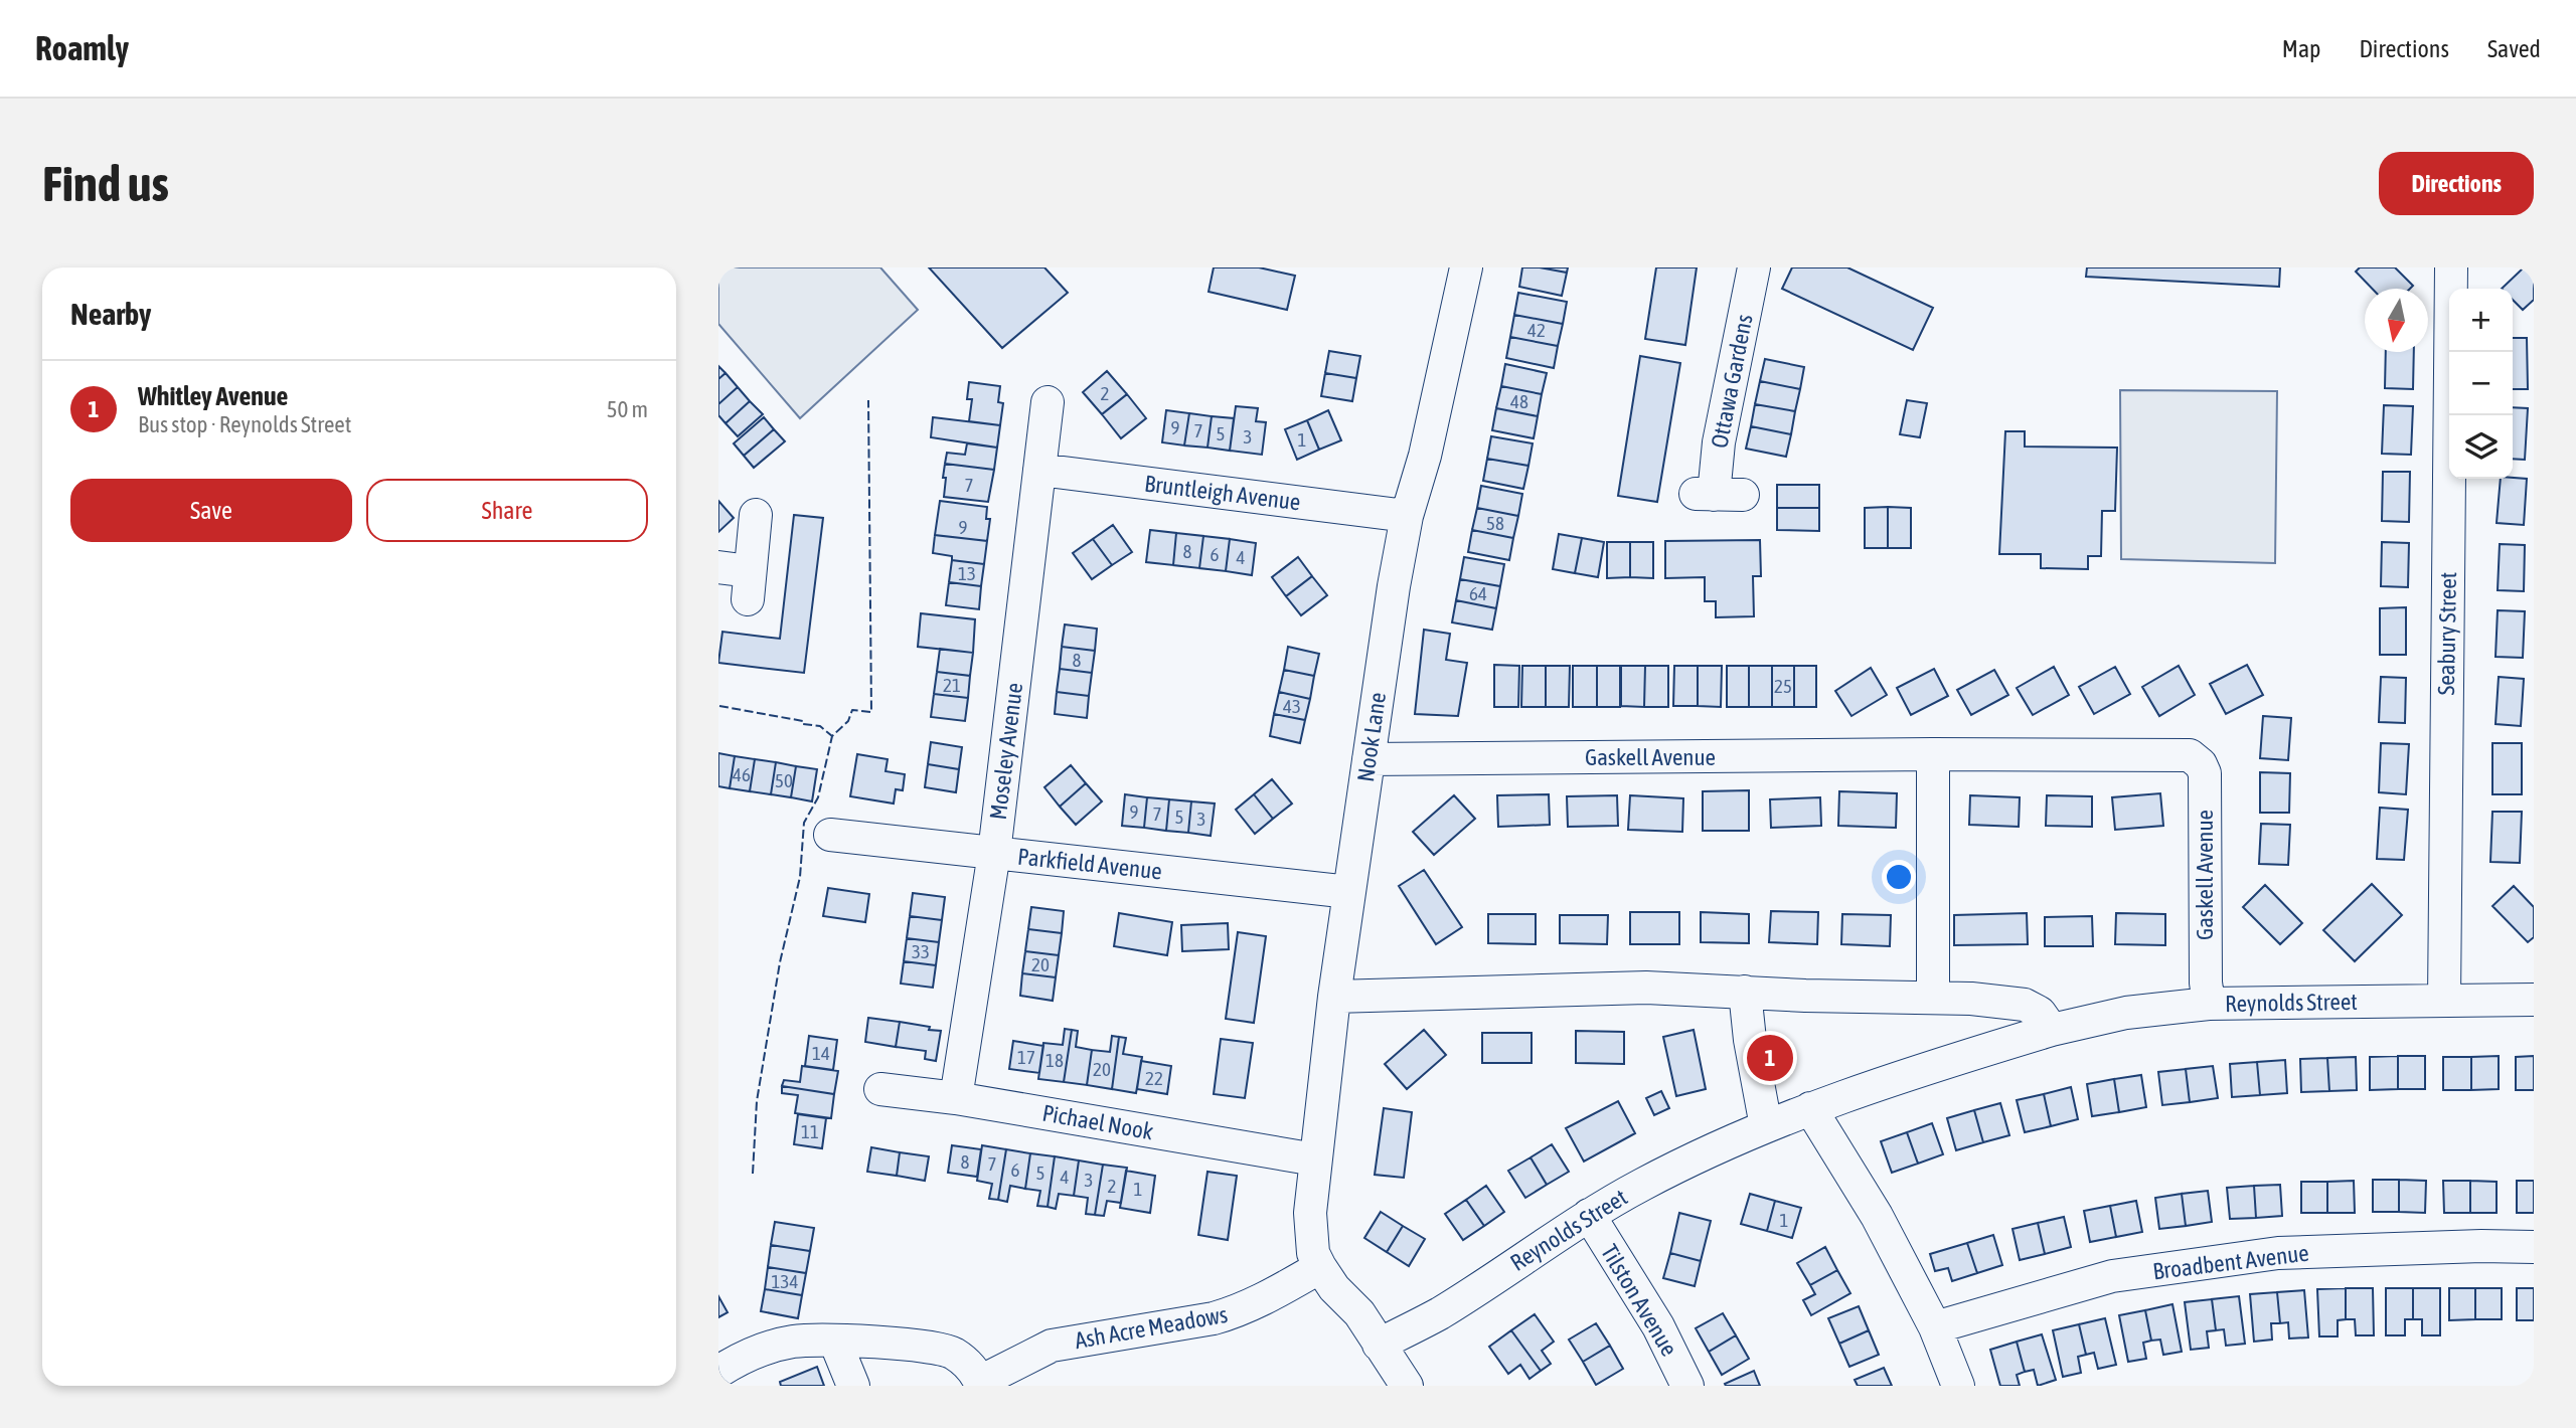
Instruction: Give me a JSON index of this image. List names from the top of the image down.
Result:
{
  "streets": {
    "street": [
      "Ottawa Gardens",
      "Bruntleigh Avenue",
      "Seabury Street",
      "Nook Lane",
      "Moseley Avenue",
      "Gaskell Avenue",
      "Parkfield Avenue",
      "Reynolds Street",
      "Pichael Nook",
      "Broadbent Avenue",
      "Tilston Avenue",
      "Ash Acre Meadows"
    ]
  },
  "crossings": [
    ["Bruntleigh Avenue", "Nook Lane"],
    ["Bruntleigh Avenue", "Moseley Avenue"],
    ["Seabury Street", "Reynolds Street"],
    ["Nook Lane", "Gaskell Avenue"],
    ["Nook Lane", "Parkfield Avenue"],
    ["Nook Lane", "Pichael Nook"],
    ["Nook Lane", "Ash Acre Meadows"],
    ["Moseley Avenue", "Parkfield Avenue"],
    ["Moseley Avenue", "Pichael Nook"],
    ["Gaskell Avenue", "Reynolds Street"],
    ["Reynolds Street", "Tilston Avenue"]
  ],
  "house_numbers": [
    "42",
    "2",
    "48",
    "9",
    "7",
    "5",
    "3",
    "1",
    "7",
    "58",
    "9",
    "8",
    "6",
    "4",
    "13",
    "64",
    "8",
    "21",
    "25",
    "43",
    "46",
    "50",
    "9",
    "7",
    "5",
    "3",
    "33",
    "20",
    "14",
    "17",
    "18",
    "20",
    "22",
    "11",
    "8",
    "7",
    "6",
    "5",
    "4",
    "3",
    "2",
    "1",
    "1",
    "134"
  ],
  "north": "bottom",
  "page": {
    "header": "Roamly",
    "nav": ["Map", "Directions", "Saved"],
    "buttons": [
      "Directions",
      ["Save", "Share"]
    ],
    "title": "Find us",
    "heading": "Nearby",
    "map_buttons": ["+", "−"],
    "list": [
      {
        "mark": "1",
        "name": "Whitley Avenue",
        "note": "Bus stop · Reynolds Street",
        "value": "50 m"
      }
    ],
    "pins": "1"
  }
}
